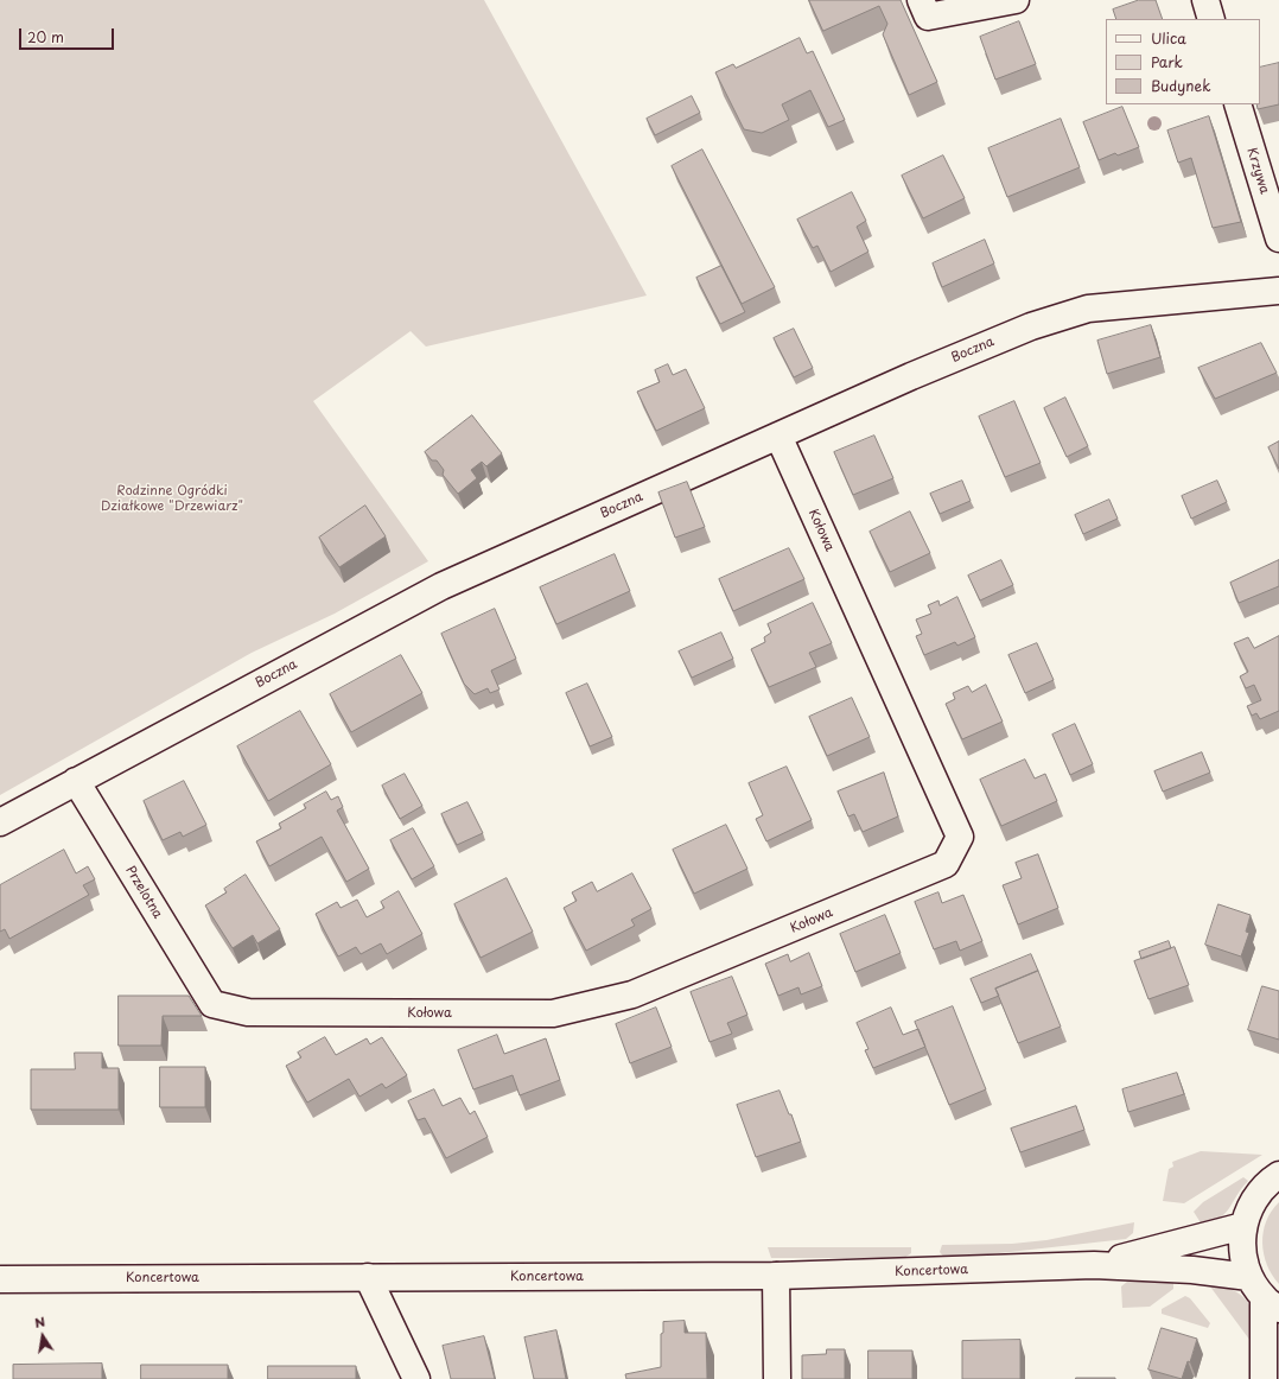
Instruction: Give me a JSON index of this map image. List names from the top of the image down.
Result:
{
  "streets": {
    "street": [
      "Krzywa",
      "Boczna",
      "Kołowa",
      "Przelotna",
      "Koncertowa"
    ]
  },
  "crossings": [
    ["Boczna", "Kołowa"],
    ["Boczna", "Przelotna"],
    ["Kołowa", "Przelotna"]
  ],
  "parks": ["Rodzinne Ogródki Działkowe \"Drzewiarz\""],
  "legend": ["Ulica", "Park", "Budynek"],
  "scale_bar": "20 m",
  "north": "top"
}
